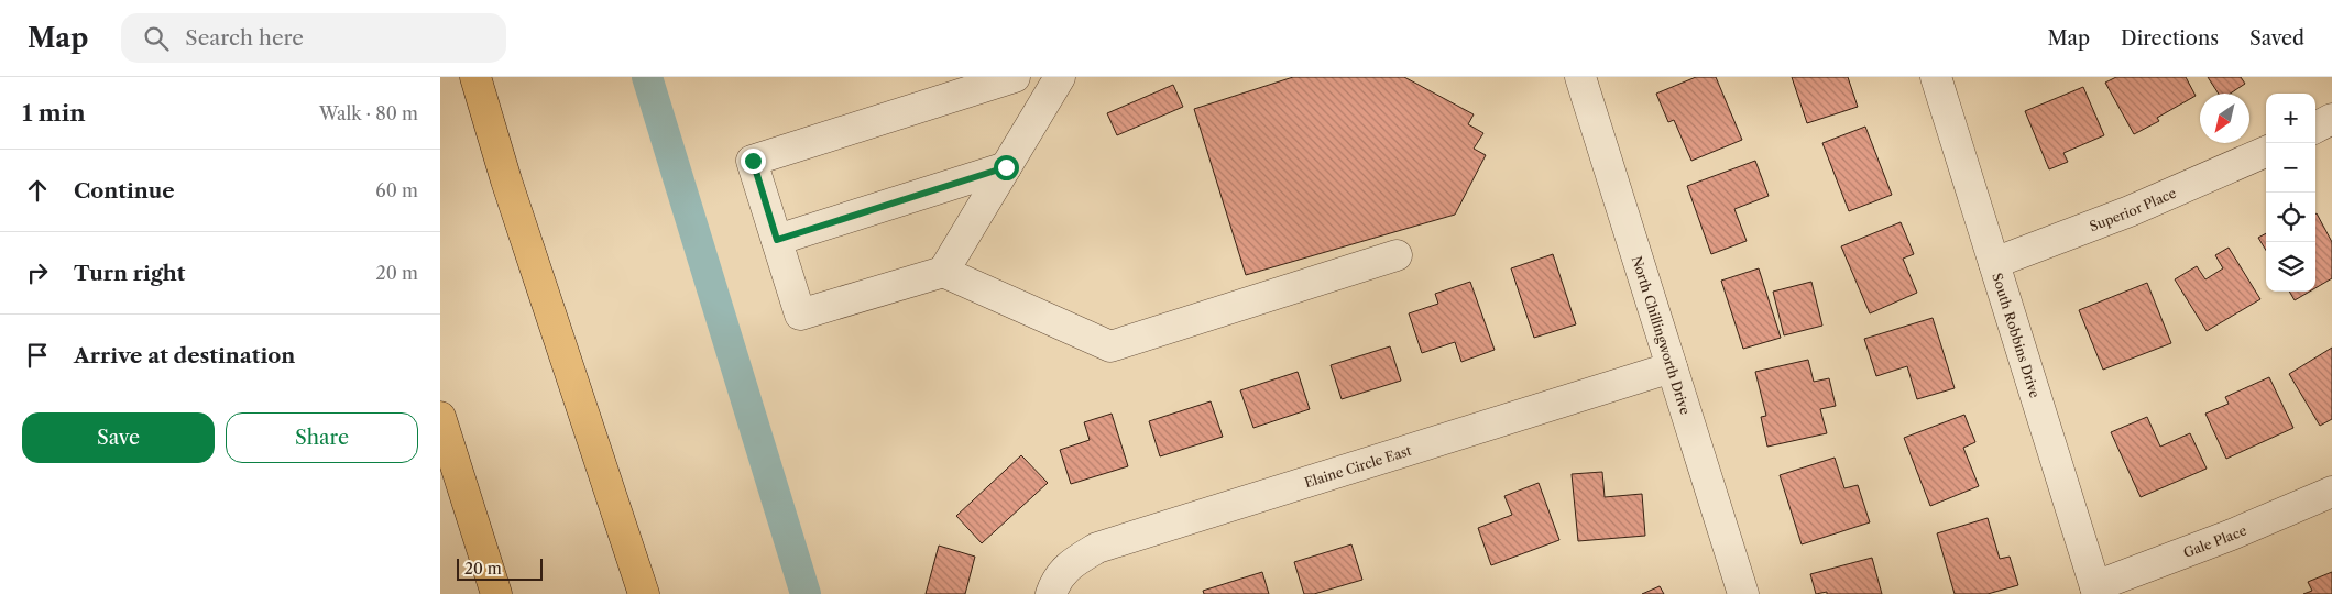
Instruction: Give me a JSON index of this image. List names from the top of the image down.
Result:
{
  "streets": {
    "street": [
      "Superior Place",
      "North Chillingworth Drive",
      "South Robbins Drive",
      "Elaine Circle East",
      "Gale Place"
    ]
  },
  "crossings": [
    ["Superior Place", "South Robbins Drive"],
    ["North Chillingworth Drive", "Elaine Circle East"],
    ["South Robbins Drive", "Gale Place"]
  ],
  "scale_bar": "20 m",
  "north": "bottom left",
  "page": {
    "header": "Map",
    "search": "Search here",
    "nav": ["Map", "Directions", "Saved"],
    "heading": ["1 min", "Walk · 80 m"],
    "map_buttons": ["+", "−"],
    "list": [
      ["Continue", "60 m"],
      ["Turn right", "20 m"],
      "Arrive at destination"
    ],
    "buttons": ["Save", "Share"],
    "scale": "20 m"
  }
}
